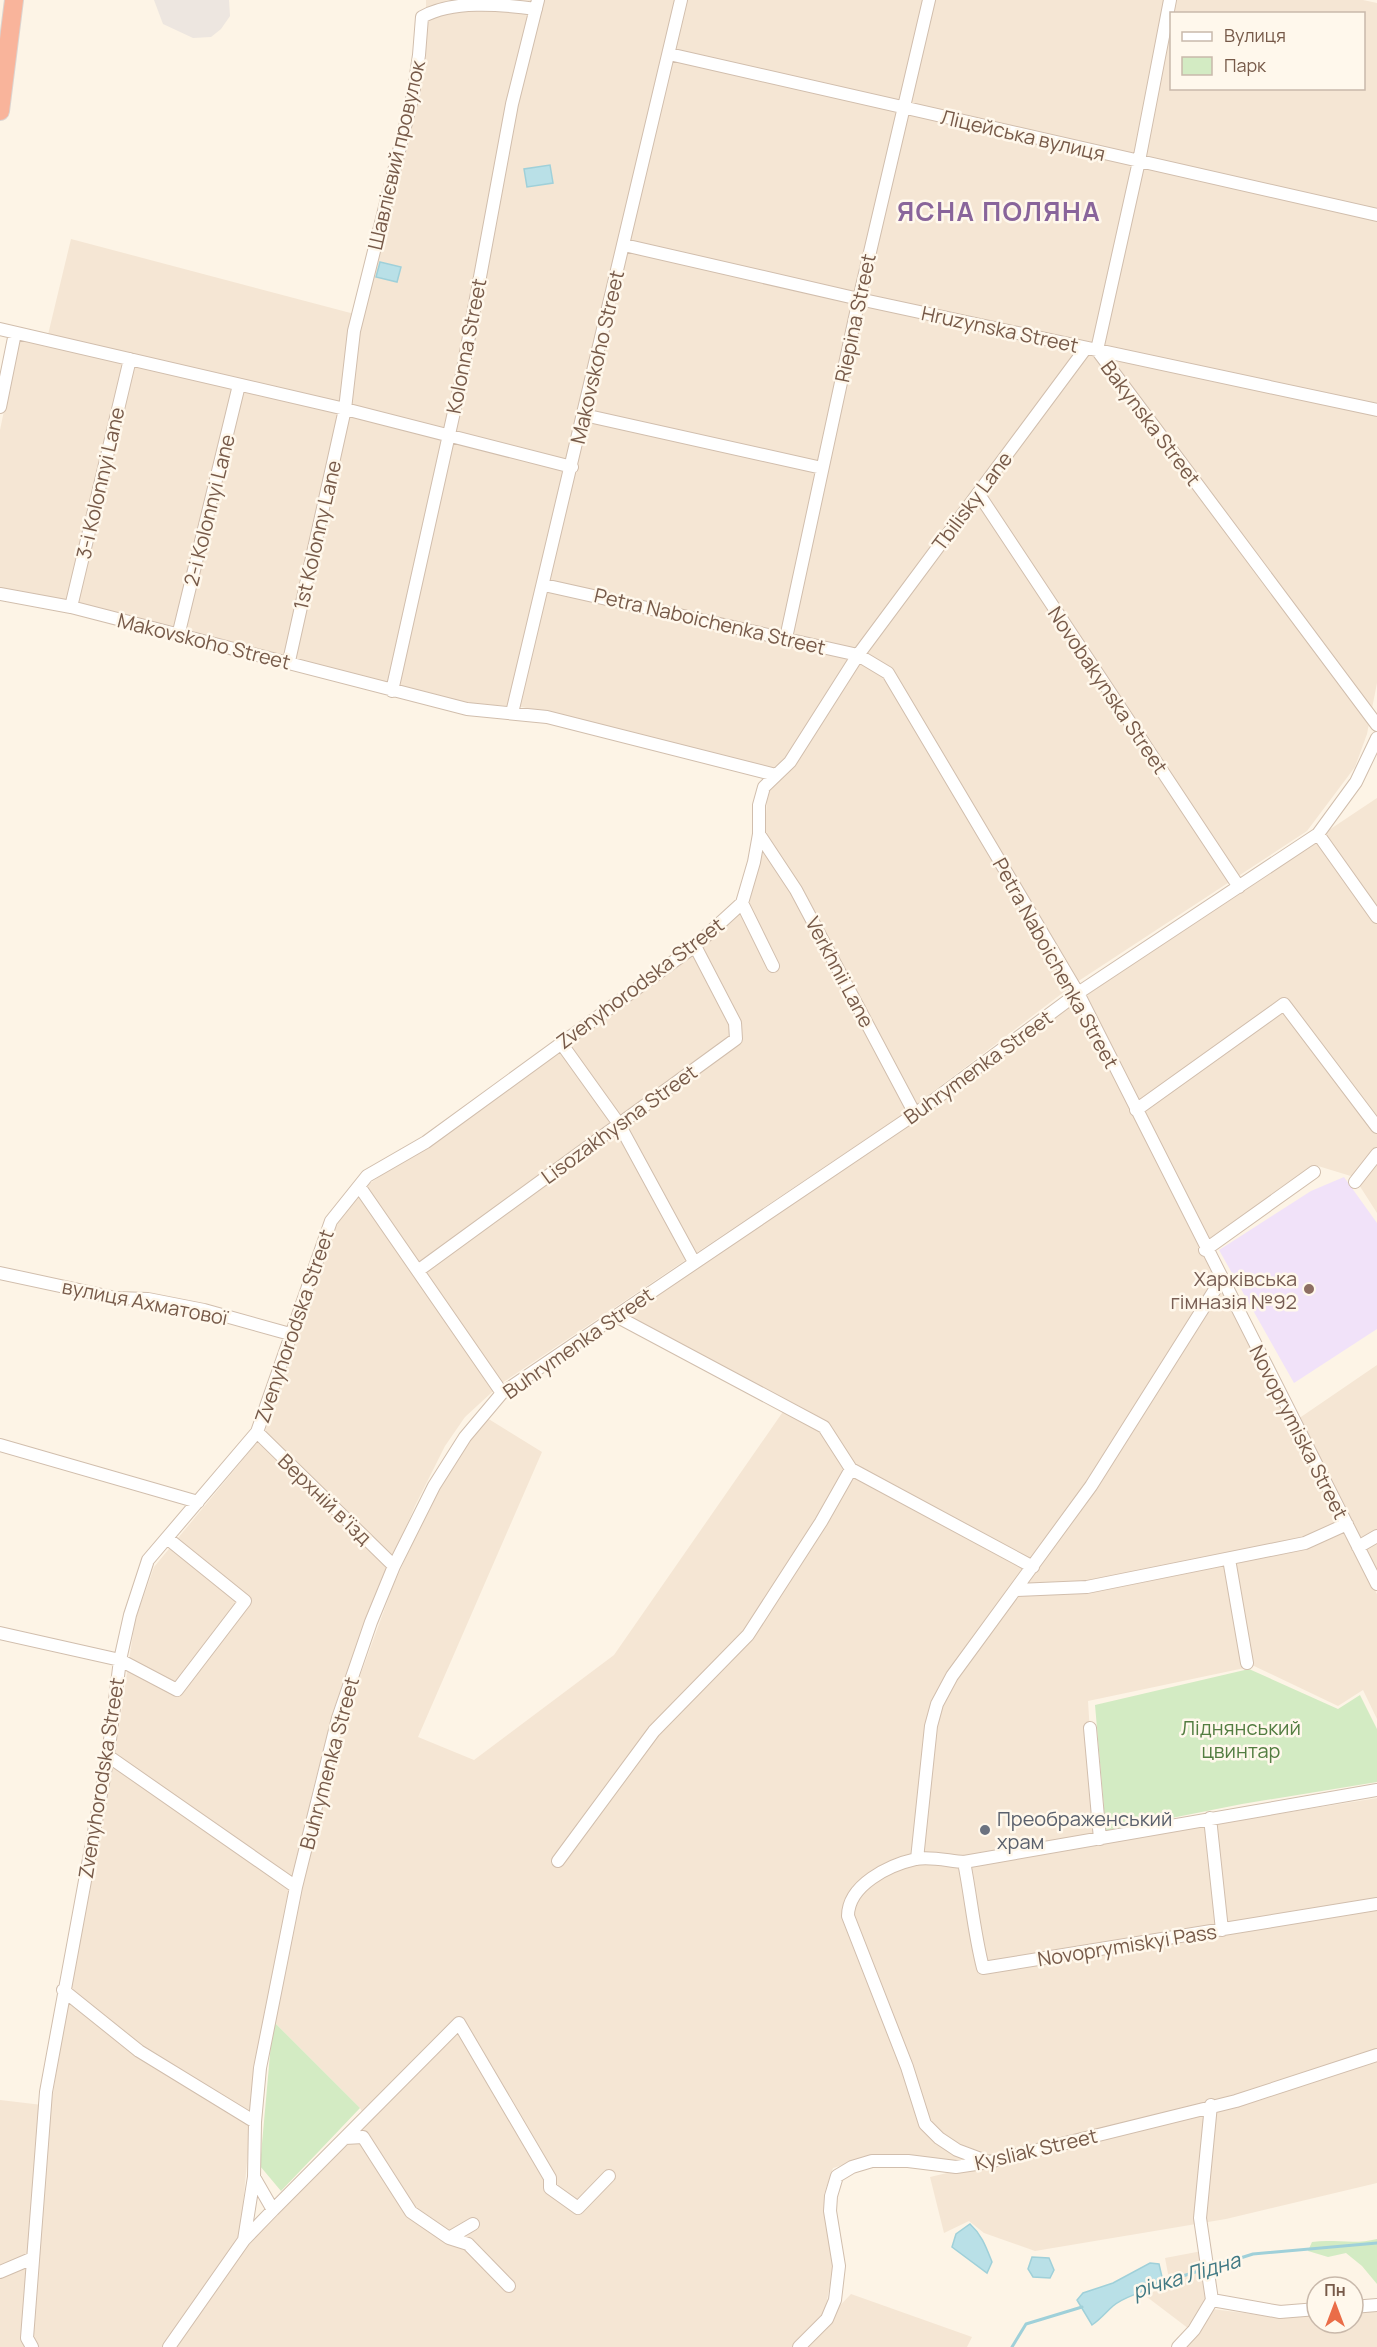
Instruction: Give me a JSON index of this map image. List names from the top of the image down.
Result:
{
  "streets": {
    "street": [
      "Ліцейська вулиця",
      "Шавлієвий провулок",
      "Riepina Street",
      "Hruzynska Street",
      "Kolonna Street",
      "Makovskoho Street",
      "Bakynska Street",
      "3-i Kolonnyi Lane",
      "Tbilisky Lane",
      "2-i Kolonnyi Lane",
      "1st Kolonny Lane",
      "Petra Naboichenka Street",
      "Novobakynska Street",
      "Verkhnii Lane",
      "Zvenyhorodska Street",
      "Buhrymenka Street",
      "Lisozakhysna Street",
      "вулиця Ахматової",
      "Novoprymiska Street",
      "Верхній в'їзд",
      "Novoprymiskyi Pass",
      "Kysliak Street"
    ]
  },
  "crossings": [
    ["Ліцейська вулиця", "Riepina Street"],
    ["Ліцейська вулиця", "Makovskoho Street"],
    ["Ліцейська вулиця", "Bakynska Street"],
    ["Шавлієвий провулок", "Kolonna Street"],
    ["Шавлієвий провулок", "1st Kolonny Lane"],
    ["Riepina Street", "Hruzynska Street"],
    ["Riepina Street", "Petra Naboichenka Street"],
    ["Hruzynska Street", "Makovskoho Street"],
    ["Hruzynska Street", "Bakynska Street"],
    ["Hruzynska Street", "Tbilisky Lane"],
    ["Kolonna Street", "Makovskoho Street"],
    ["Makovskoho Street", "3-i Kolonnyi Lane"],
    ["Makovskoho Street", "2-i Kolonnyi Lane"],
    ["Makovskoho Street", "1st Kolonny Lane"],
    ["Makovskoho Street", "Petra Naboichenka Street"],
    ["Makovskoho Street", "Zvenyhorodska Street"],
    ["Bakynska Street", "Tbilisky Lane"],
    ["Tbilisky Lane", "Petra Naboichenka Street"],
    ["Tbilisky Lane", "Novobakynska Street"],
    ["Tbilisky Lane", "Zvenyhorodska Street"],
    ["Petra Naboichenka Street", "Zvenyhorodska Street"],
    ["Petra Naboichenka Street", "Buhrymenka Street"],
    ["Petra Naboichenka Street", "Novoprymiska Street"],
    ["Novobakynska Street", "Buhrymenka Street"],
    ["Verkhnii Lane", "Zvenyhorodska Street"],
    ["Verkhnii Lane", "Buhrymenka Street"],
    ["Zvenyhorodska Street", "Lisozakhysna Street"],
    ["Zvenyhorodska Street", "вулиця Ахматової"],
    ["Zvenyhorodska Street", "Верхній в'їзд"],
    ["Buhrymenka Street", "Верхній в'їзд"]
  ],
  "districts": ["ЯСНА ПОЛЯНА"],
  "water": ["річка Лідна"],
  "parks": ["Ліднянський цвинтар"],
  "places": ["Харківська гімназія №92", "Преображенський храм"],
  "legend": ["Вулиця", "Парк"],
  "north": "top"
}
